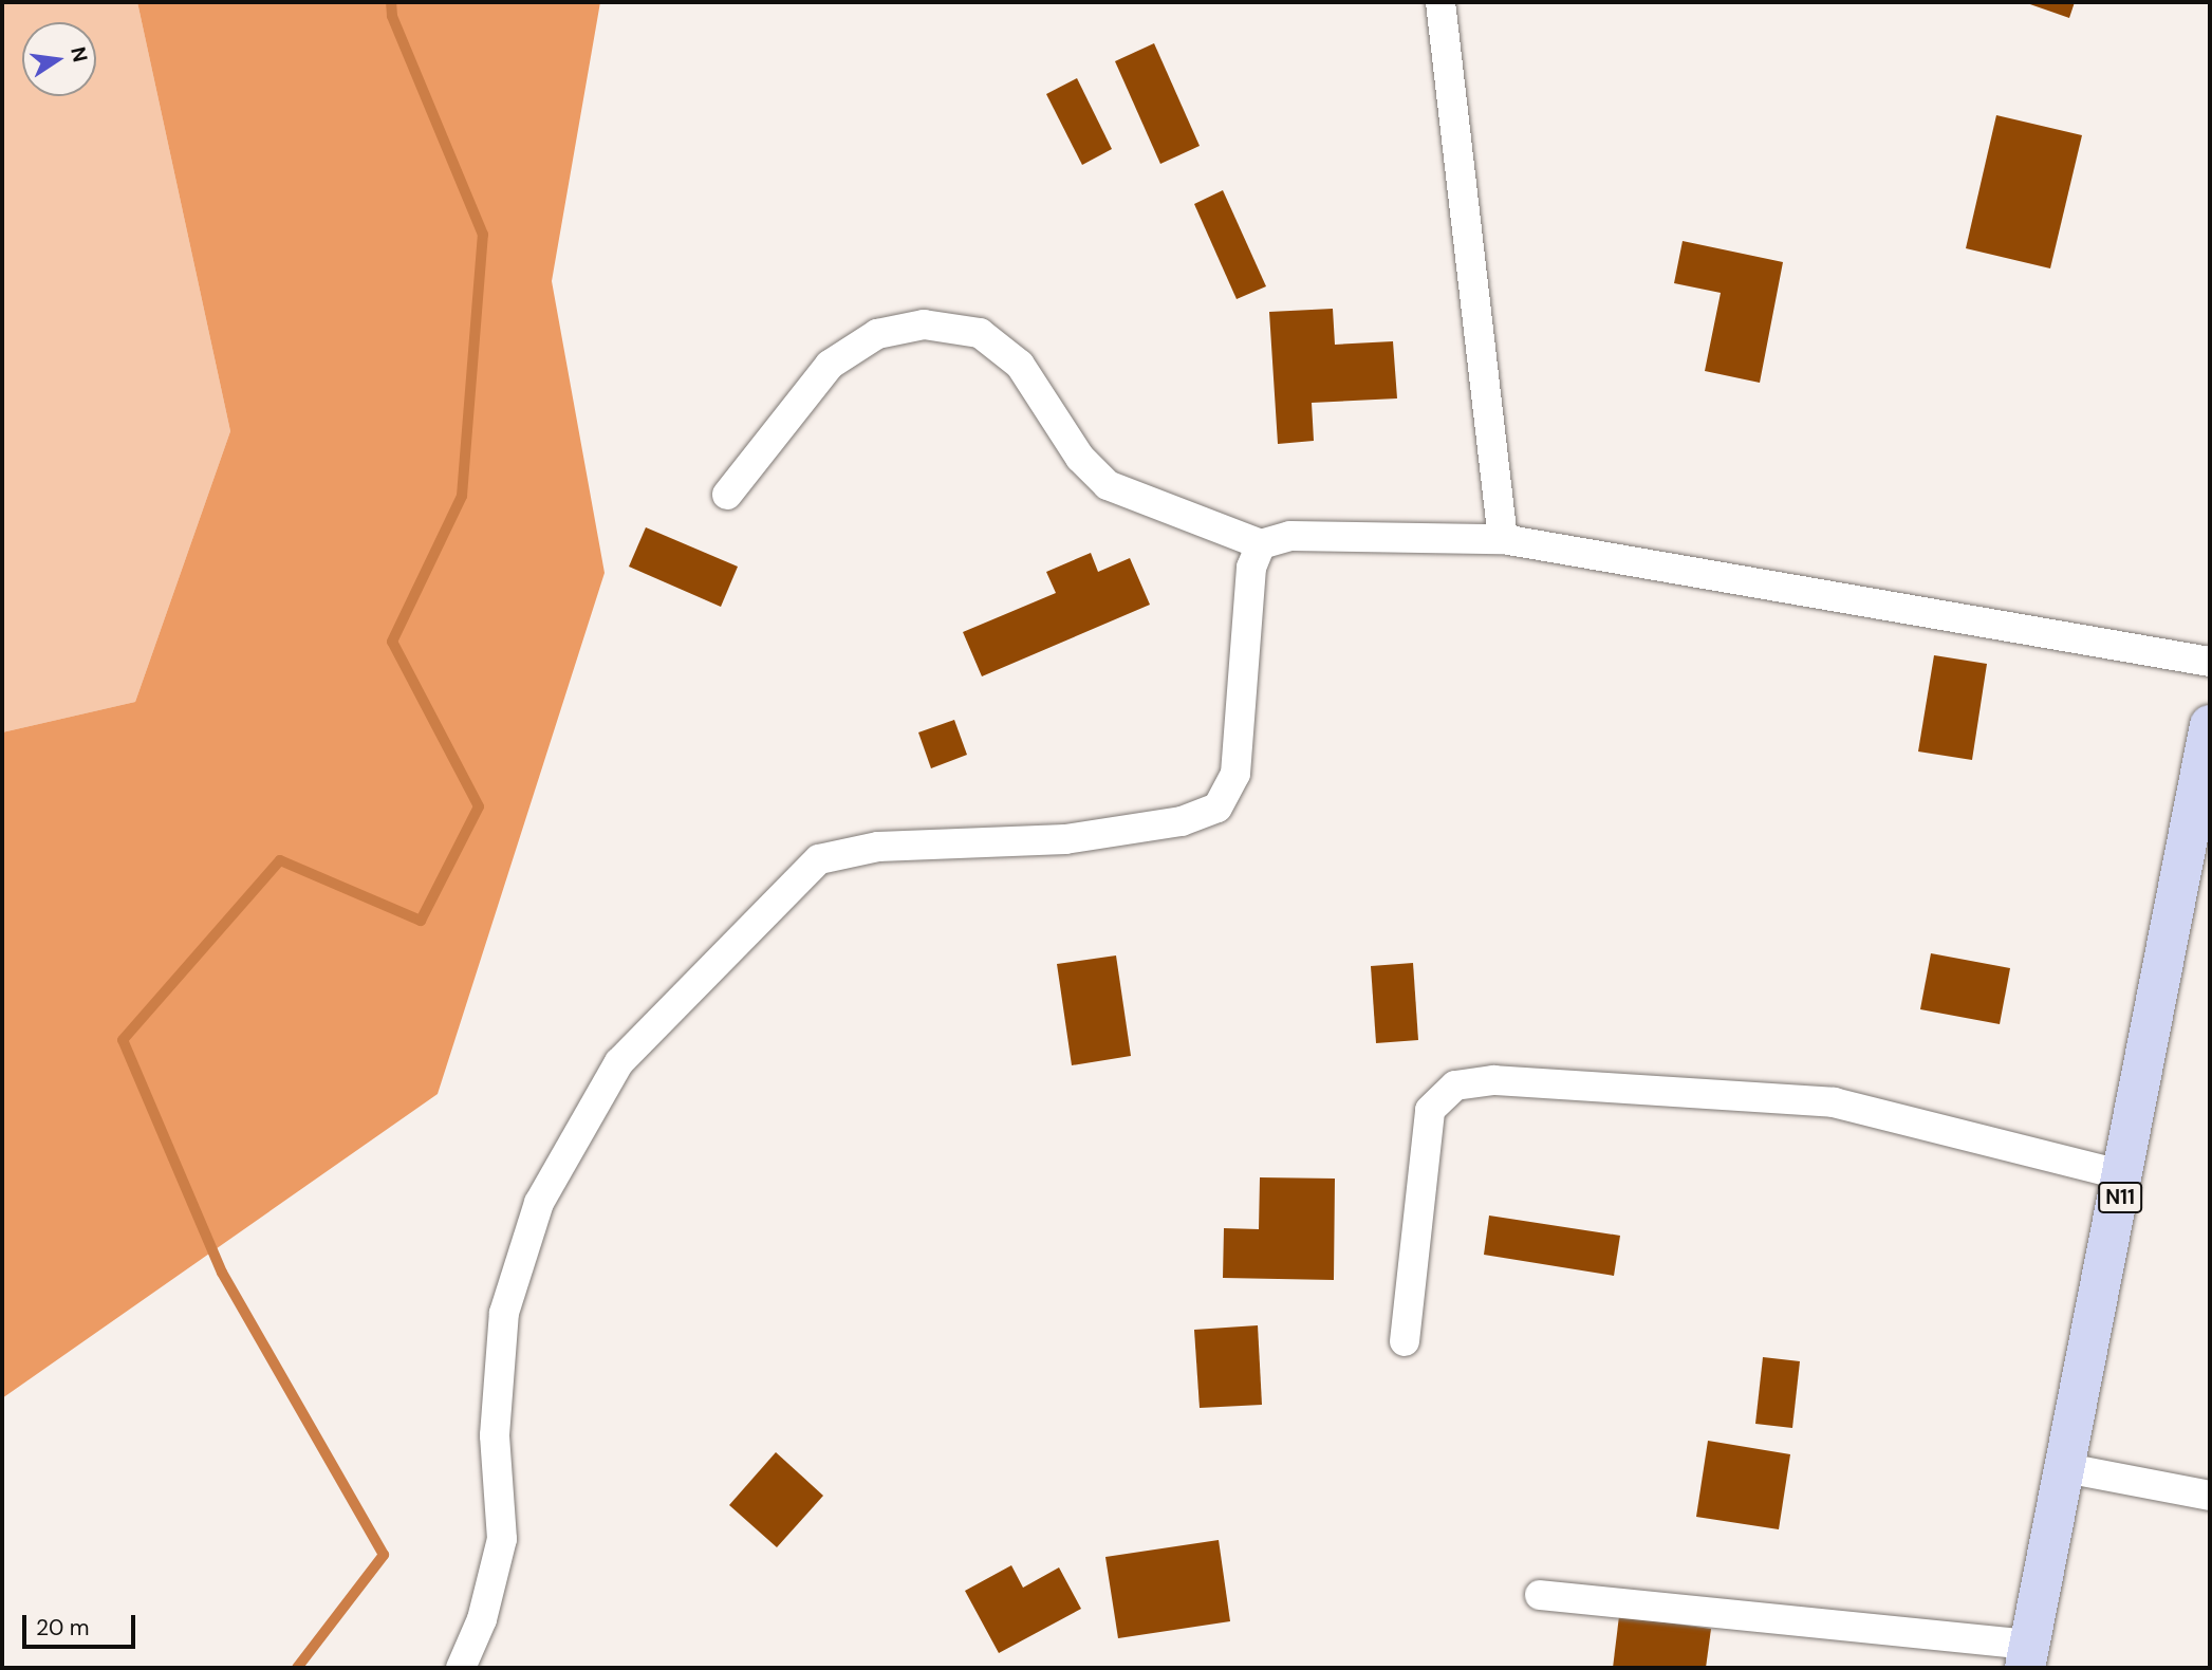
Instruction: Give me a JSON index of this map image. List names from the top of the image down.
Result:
{
  "streets": {
    "highway": ["N11"]
  },
  "scale_bar": "20 m",
  "north": "right"
}
